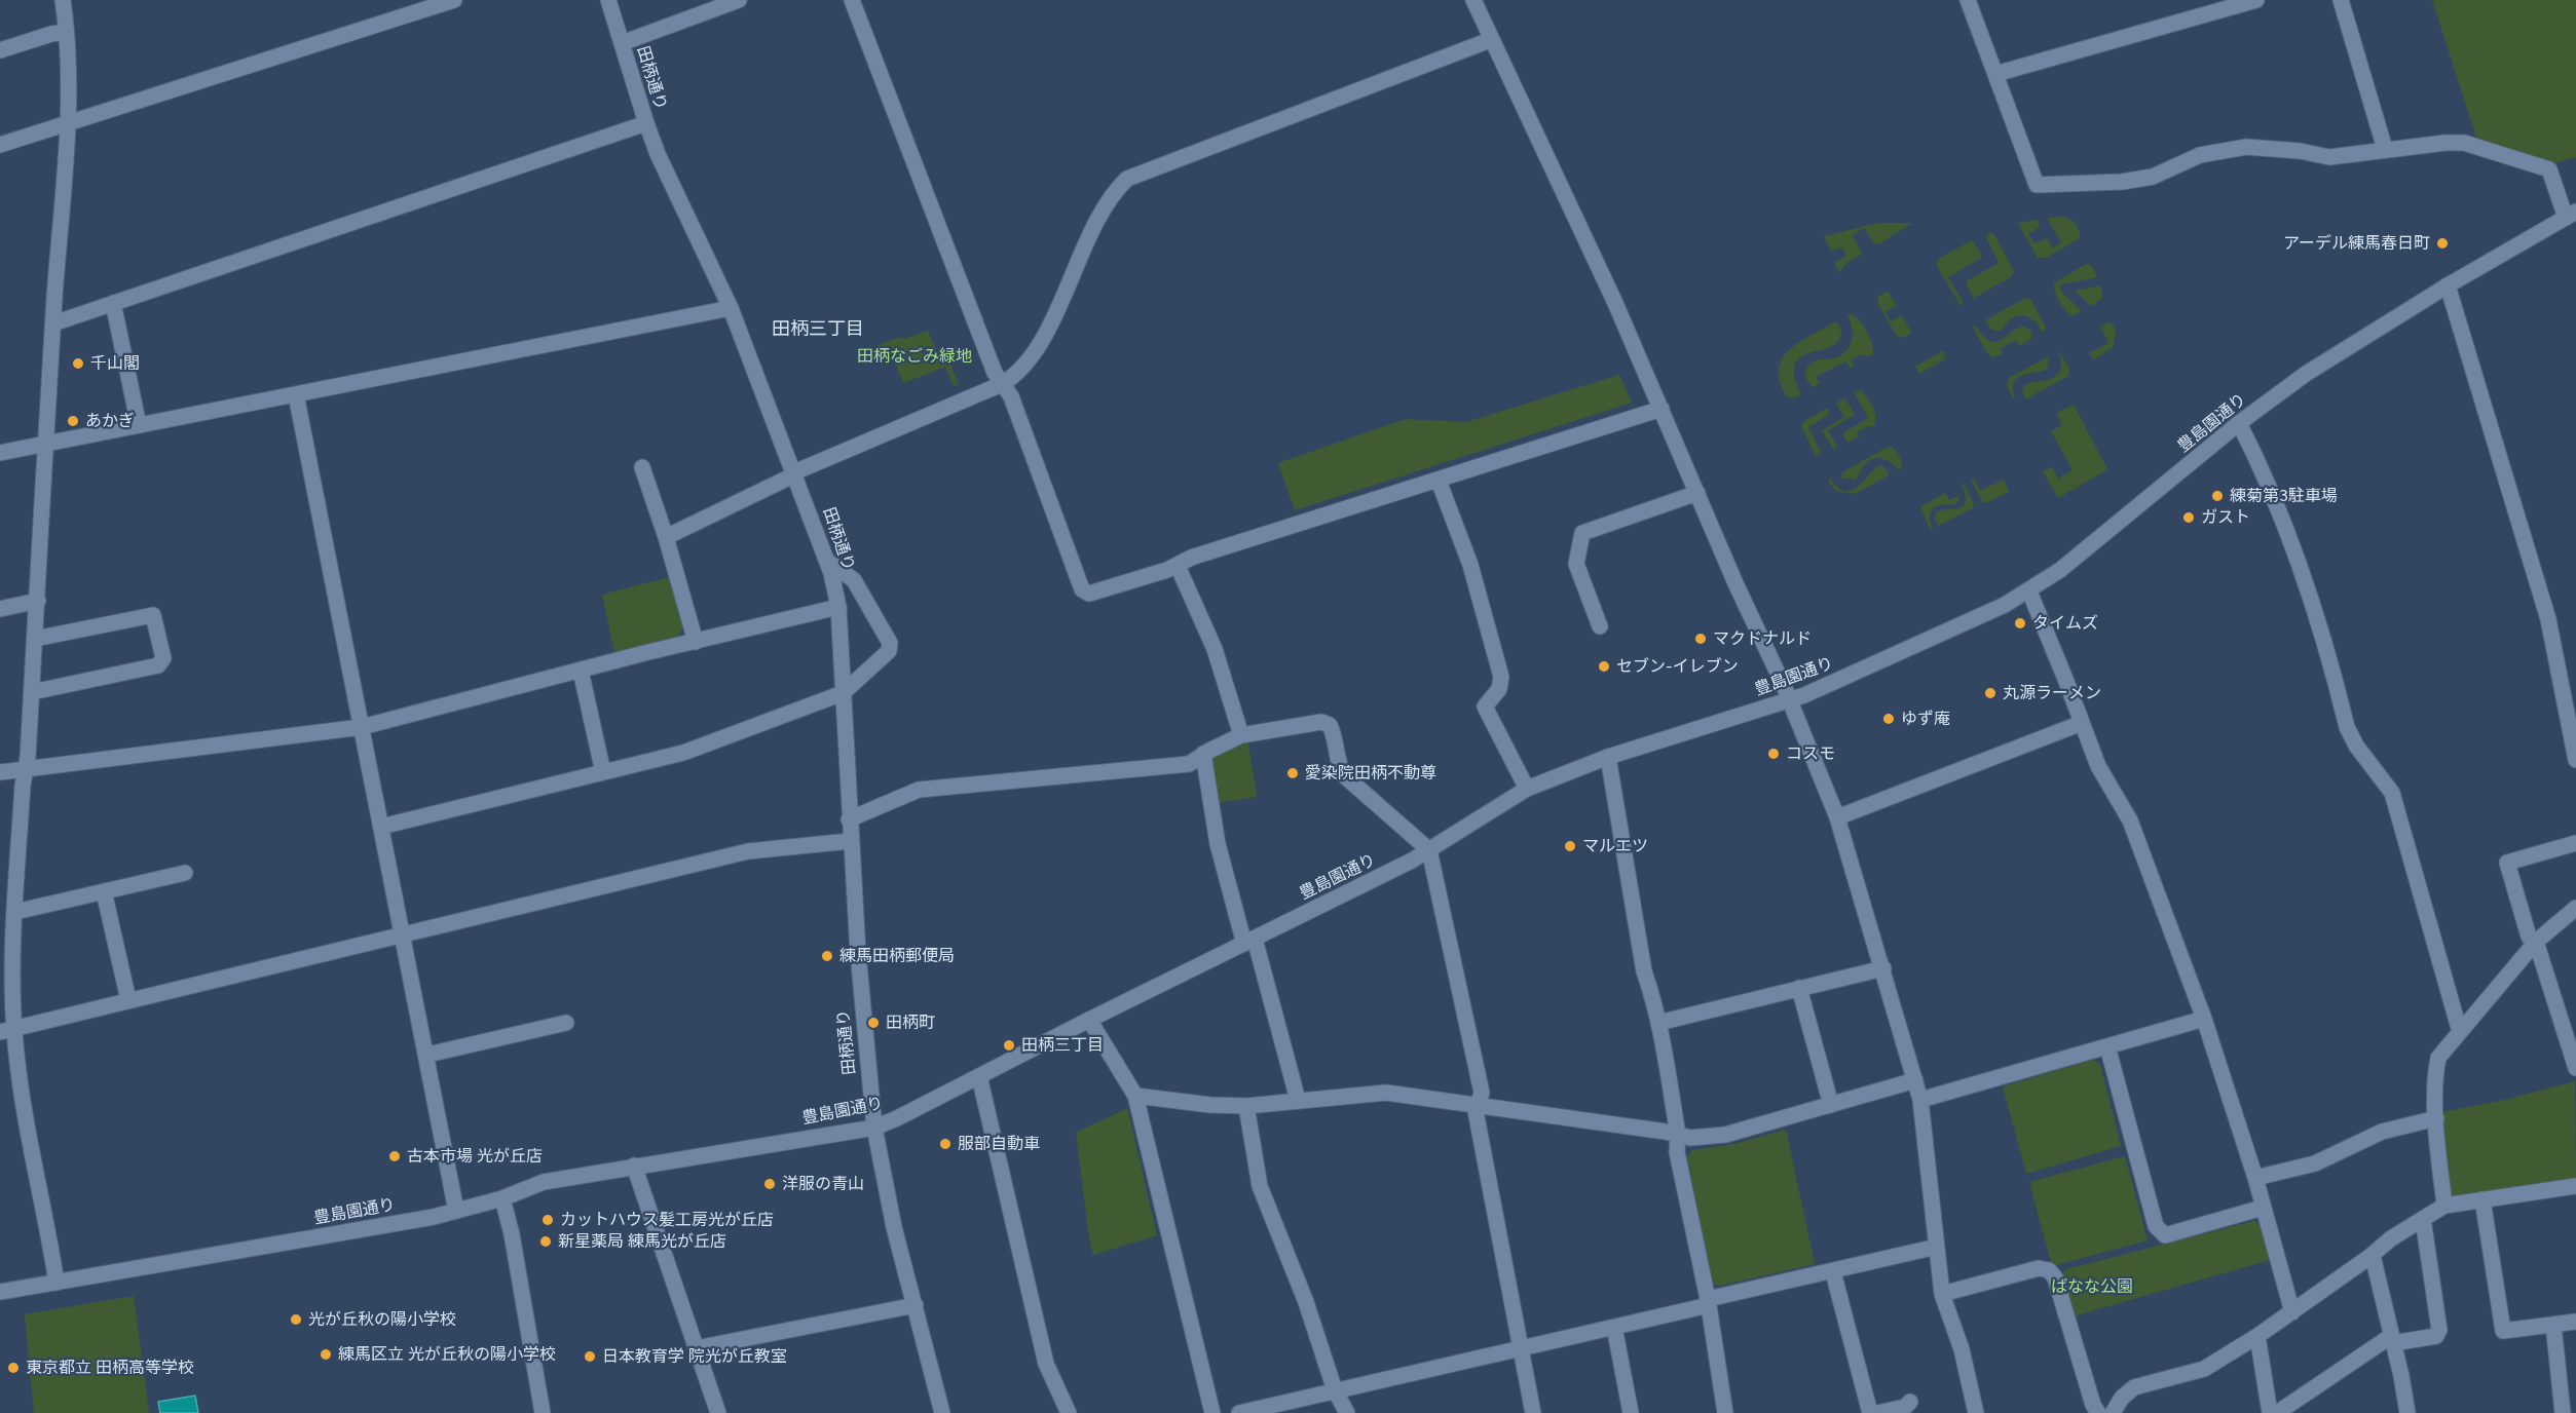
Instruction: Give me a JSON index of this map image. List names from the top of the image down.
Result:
{
  "streets": {
    "street": ["田柄通り", "豊島園通り"]
  },
  "crossings": [
    ["田柄通り", "豊島園通り"]
  ],
  "districts": ["田柄三丁目"],
  "parks": ["田柄なごみ緑地", "ばなな公園"],
  "places": [
    "アーデル練馬春日町",
    "千山閣",
    "あかぎ",
    "練菊第3駐車場",
    "ガスト",
    "タイムズ",
    "マクドナルド",
    "セブン-イレブン",
    "丸源ラーメン",
    "ゆず庵",
    "コスモ",
    "愛染院田柄不動尊",
    "マルエツ",
    "練馬田柄郵便局",
    "田柄町",
    "田柄三丁目",
    "服部自動車",
    "古本市場 光が丘店",
    "洋服の青山",
    "カットハウス髪工房光が丘店",
    "新星薬局 練馬光が丘店",
    "光が丘秋の陽小学校",
    "練馬区立 光が丘秋の陽小学校",
    "日本教育学 院光が丘教室",
    "東京都立 田柄高等学校"
  ]
}
